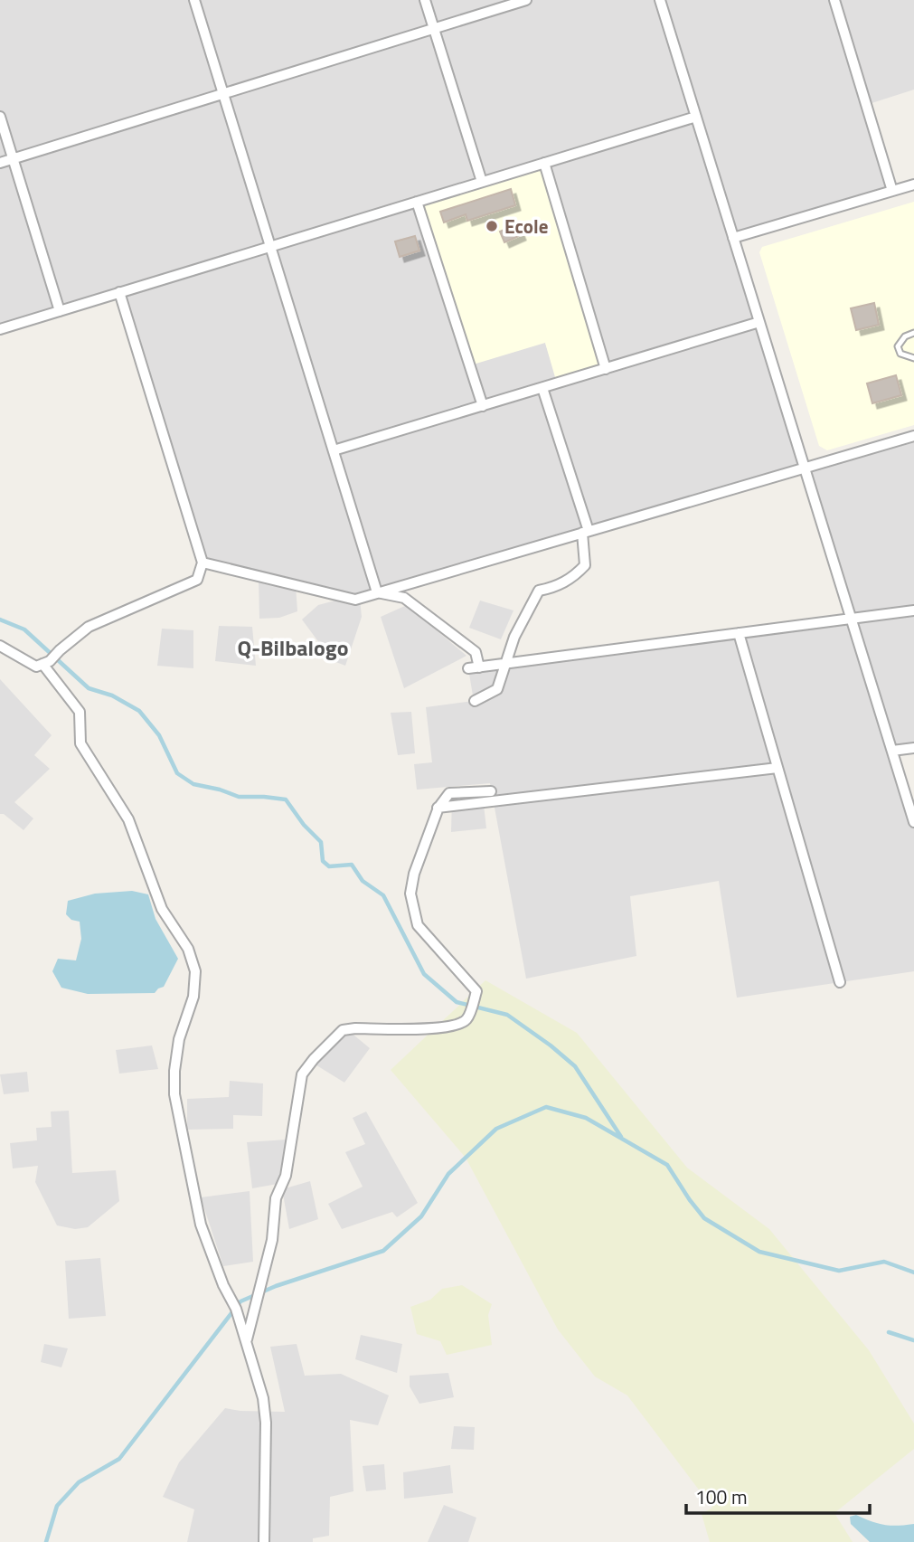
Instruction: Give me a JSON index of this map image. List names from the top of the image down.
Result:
{
  "districts": ["Q-Bilbalogo"],
  "places": ["Ecole"],
  "scale_bar": "100 m"
}
